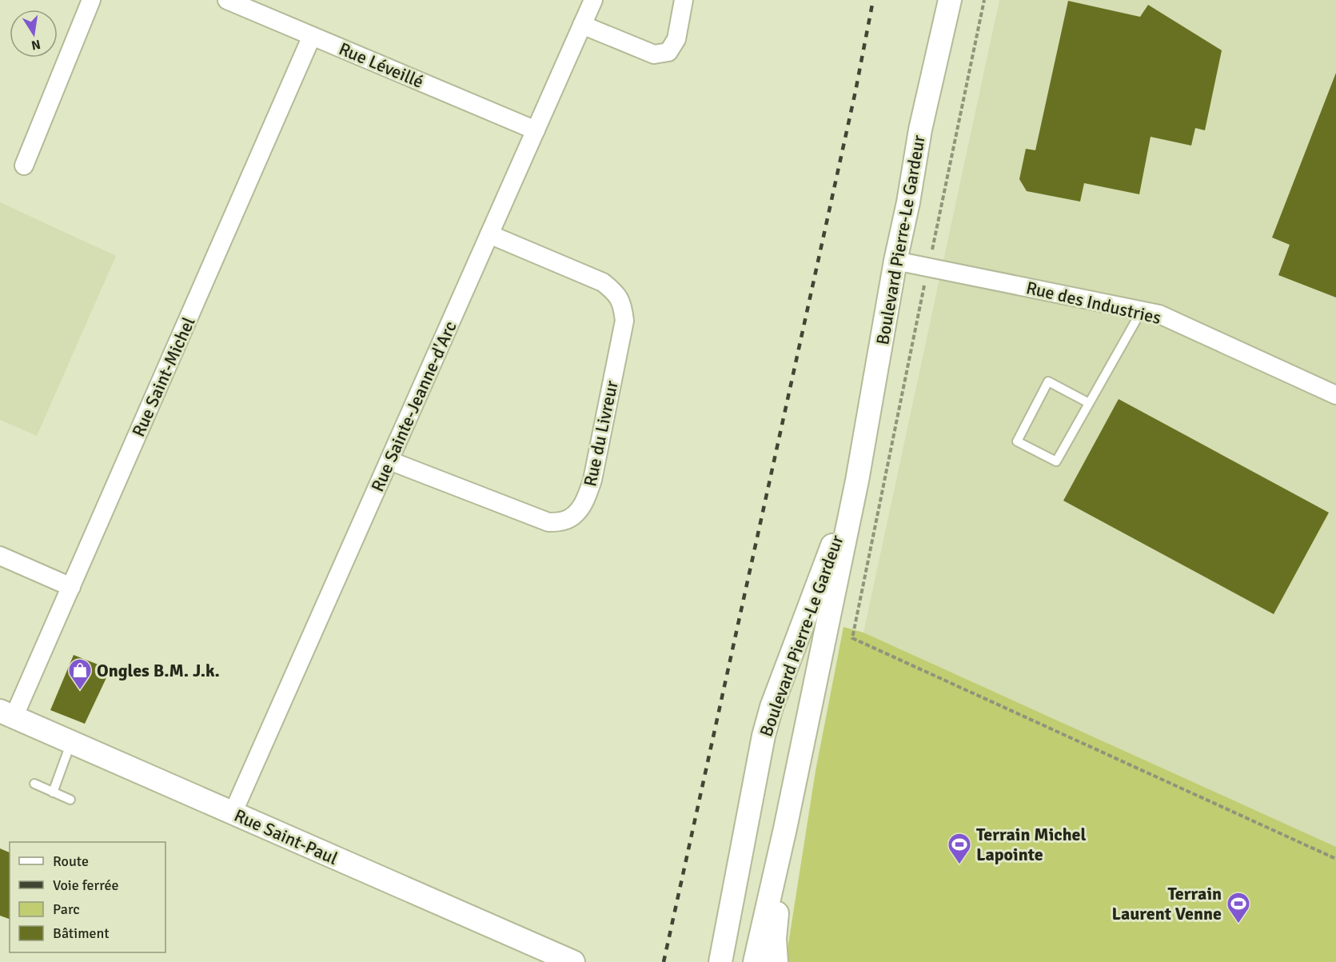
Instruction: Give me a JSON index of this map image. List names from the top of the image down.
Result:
{
  "streets": {
    "street": [
      "Rue Léveillé",
      "Boulevard Pierre-Le Gardeur",
      "Rue des Industries",
      "Rue Saint-Michel",
      "Rue Sainte-Jeanne-d'Arc",
      "Rue du Livreur",
      "Rue Saint-Paul"
    ]
  },
  "crossings": [
    ["Rue Léveillé", "Rue Saint-Michel"],
    ["Rue Léveillé", "Rue Sainte-Jeanne-d'Arc"],
    ["Boulevard Pierre-Le Gardeur", "Rue des Industries"],
    ["Rue Saint-Michel", "Rue Saint-Paul"],
    ["Rue Sainte-Jeanne-d'Arc", "Rue du Livreur"],
    ["Rue Sainte-Jeanne-d'Arc", "Rue Saint-Paul"]
  ],
  "places": {
    "shop": ["Ongles B.M. J.k."],
    "sports": ["Terrain Michel Lapointe", "Terrain Laurent Venne"]
  },
  "legend": [
    "Route",
    "Voie ferrée",
    "Parc",
    "Bâtiment"
  ],
  "north": "bottom"
}
